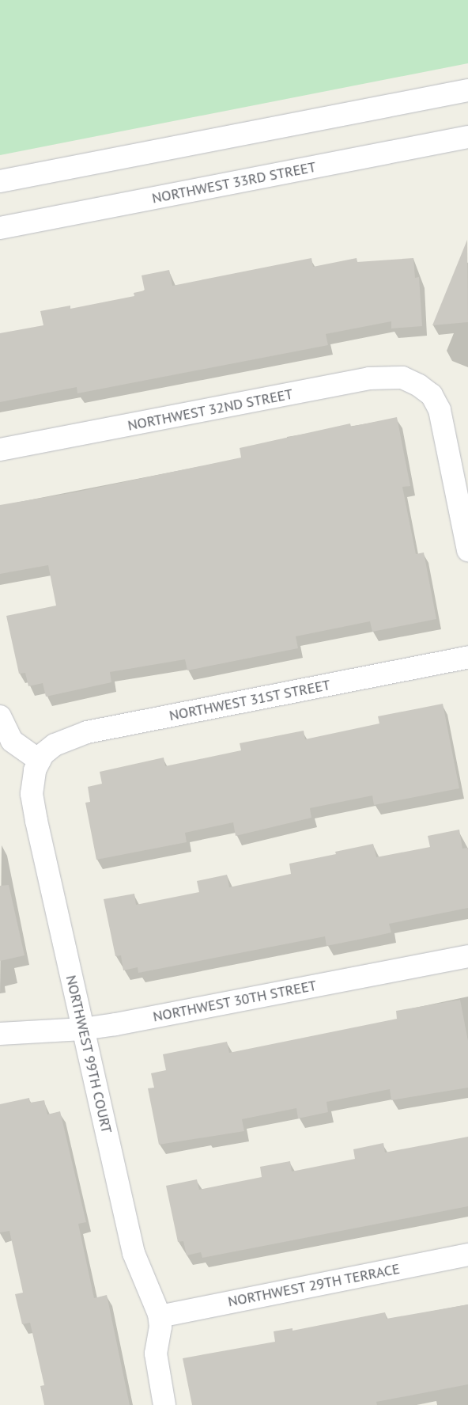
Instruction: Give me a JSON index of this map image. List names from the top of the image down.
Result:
{
  "streets": {
    "street": [
      "NORTHWEST 33RD STREET",
      "NORTHWEST 32ND STREET",
      "NORTHWEST 31ST STREET",
      "NORTHWEST 30TH STREET",
      "NORTHWEST 99TH COURT",
      "NORTHWEST 29TH TERRACE"
    ]
  },
  "crossings": [
    ["NORTHWEST 31ST STREET", "NORTHWEST 99TH COURT"],
    ["NORTHWEST 30TH STREET", "NORTHWEST 99TH COURT"],
    ["NORTHWEST 99TH COURT", "NORTHWEST 29TH TERRACE"]
  ]
}
